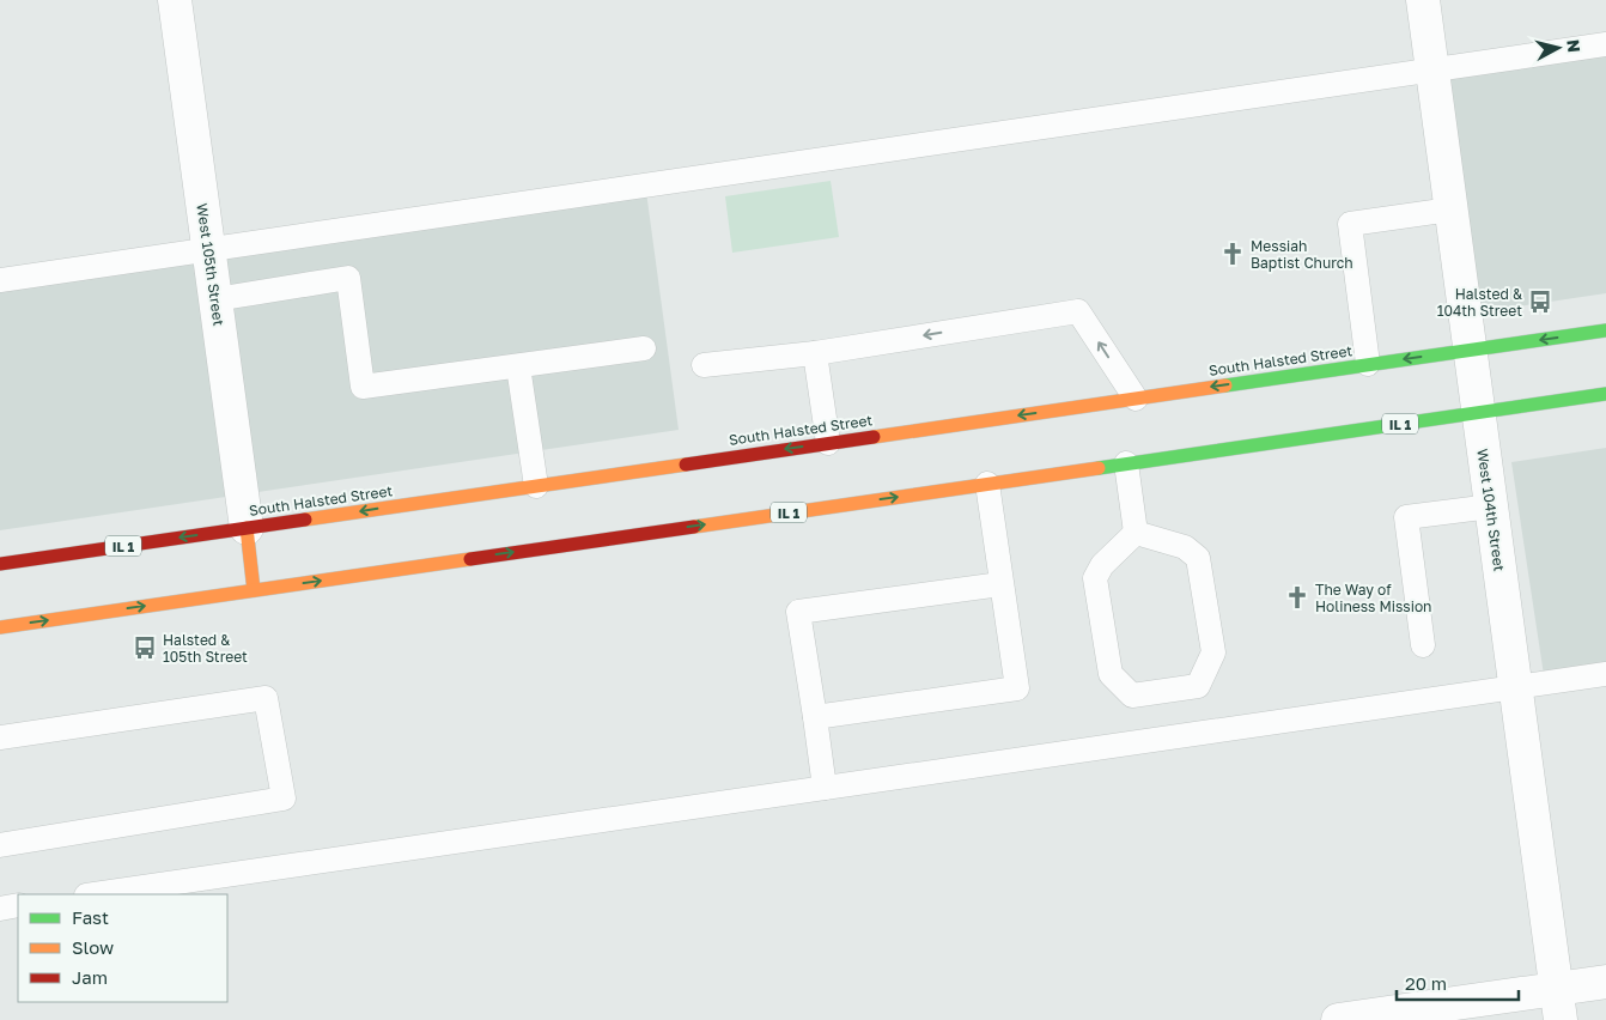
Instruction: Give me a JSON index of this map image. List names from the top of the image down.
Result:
{
  "streets": {
    "main road": ["South Halsted Street", "IL 1"],
    "street": ["West 105th Street", "West 104th Street"]
  },
  "crossings": [
    ["West 105th Street", "South Halsted Street"],
    ["South Halsted Street", "West 104th Street"],
    ["IL 1", "West 104th Street"]
  ],
  "places": {
    "church": ["Messiah Baptist Church", "The Way of Holiness Mission"],
    "bus stop": ["Halsted & 104th Street", "Halsted & 105th Street"]
  },
  "legend": ["Fast", "Slow", "Jam"],
  "scale_bar": "20 m",
  "north": "right"
}
